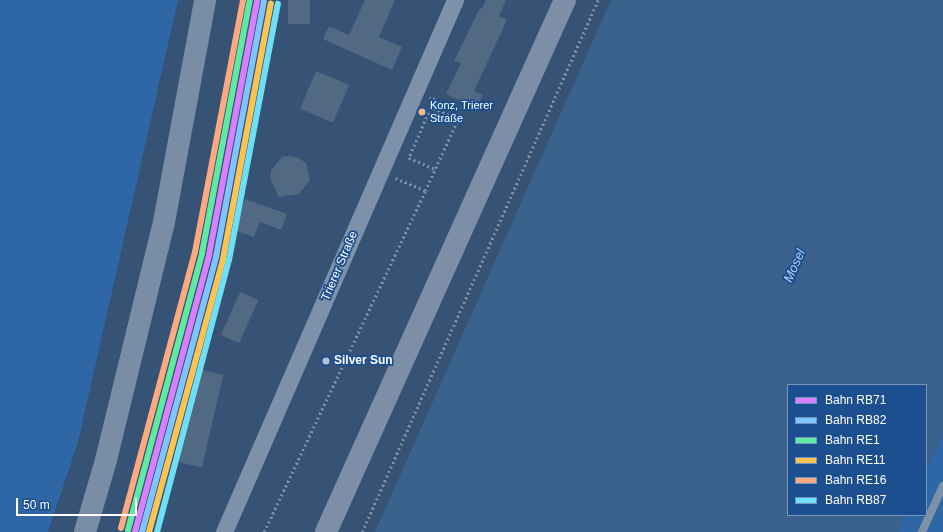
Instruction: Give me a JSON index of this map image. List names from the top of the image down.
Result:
{
  "streets": {
    "street": ["Trierer Straße"]
  },
  "water": ["Mosel"],
  "places": ["Konz, Trierer Straße", "Silver Sun"],
  "lines": [
    "rail line RB71",
    "rail line RE1",
    "rail line RE16",
    "rail line RB82",
    "rail line RE11",
    "rail line RB87"
  ],
  "legend": [
    "Bahn RB71",
    "Bahn RB82",
    "Bahn RE1",
    "Bahn RE11",
    "Bahn RE16",
    "Bahn RB87"
  ],
  "scale_bar": "50 m"
}
